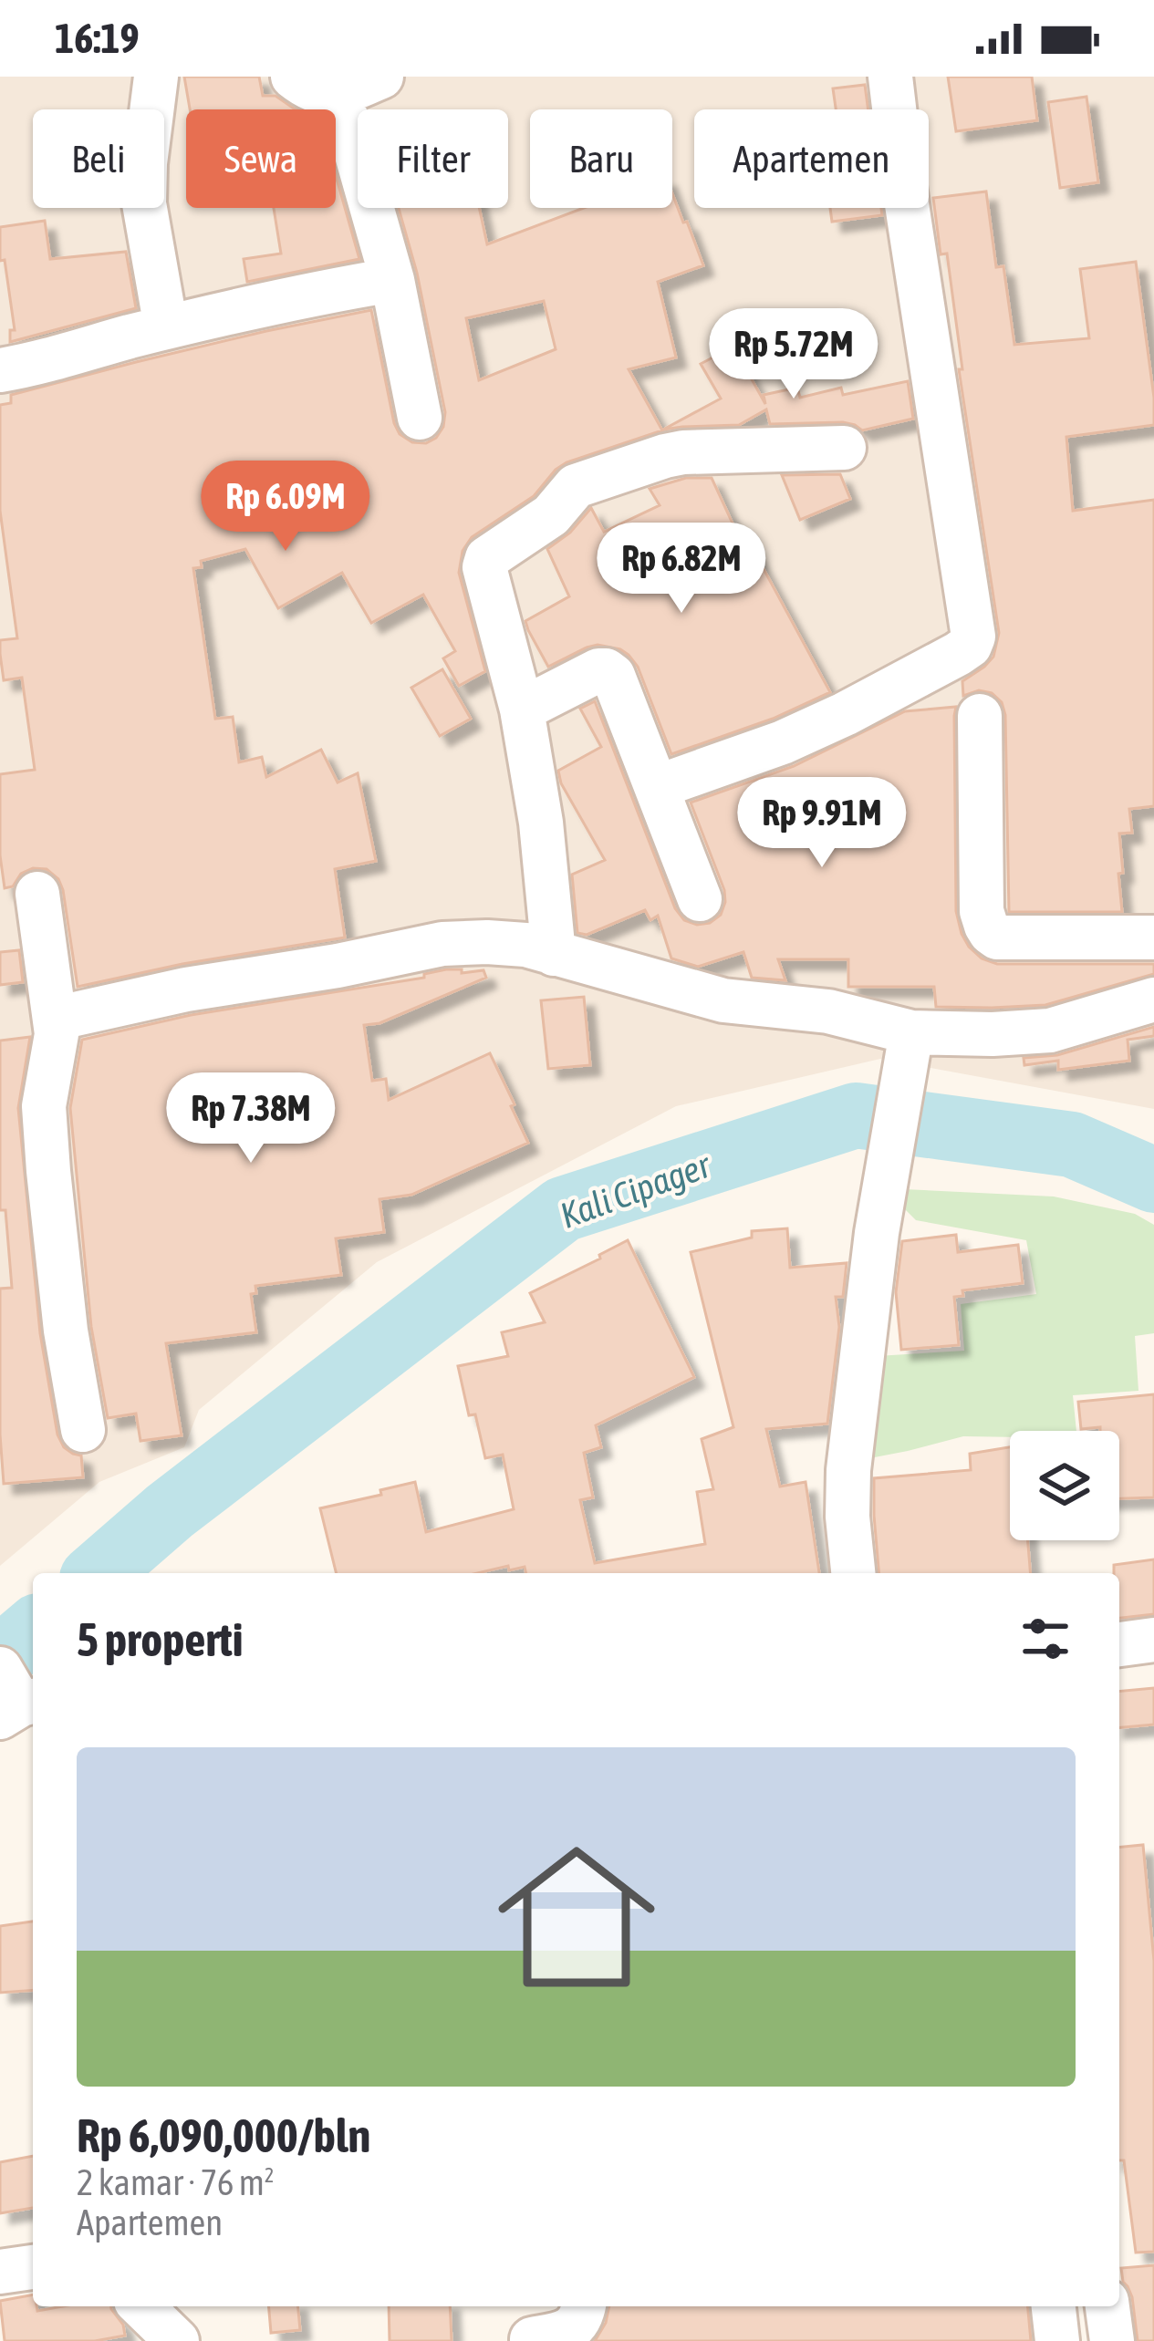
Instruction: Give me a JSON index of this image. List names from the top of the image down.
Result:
{
  "water": ["Kali Cipager"],
  "page": {
    "status": "16:19",
    "chip": [
      "Beli",
      "Sewa",
      "Filter",
      "Baru",
      "Apartemen"
    ],
    "price": [
      "Rp 5.72M",
      "Rp 6.09M",
      "Rp 6.82M",
      "Rp 9.91M",
      "Rp 7.38M"
    ],
    "heading": "5 properti",
    "list": [
      {
        "name": "Rp 6,090,000/bln",
        "note": "2 kamar · 76 m² · Apartemen"
      }
    ]
  }
}
